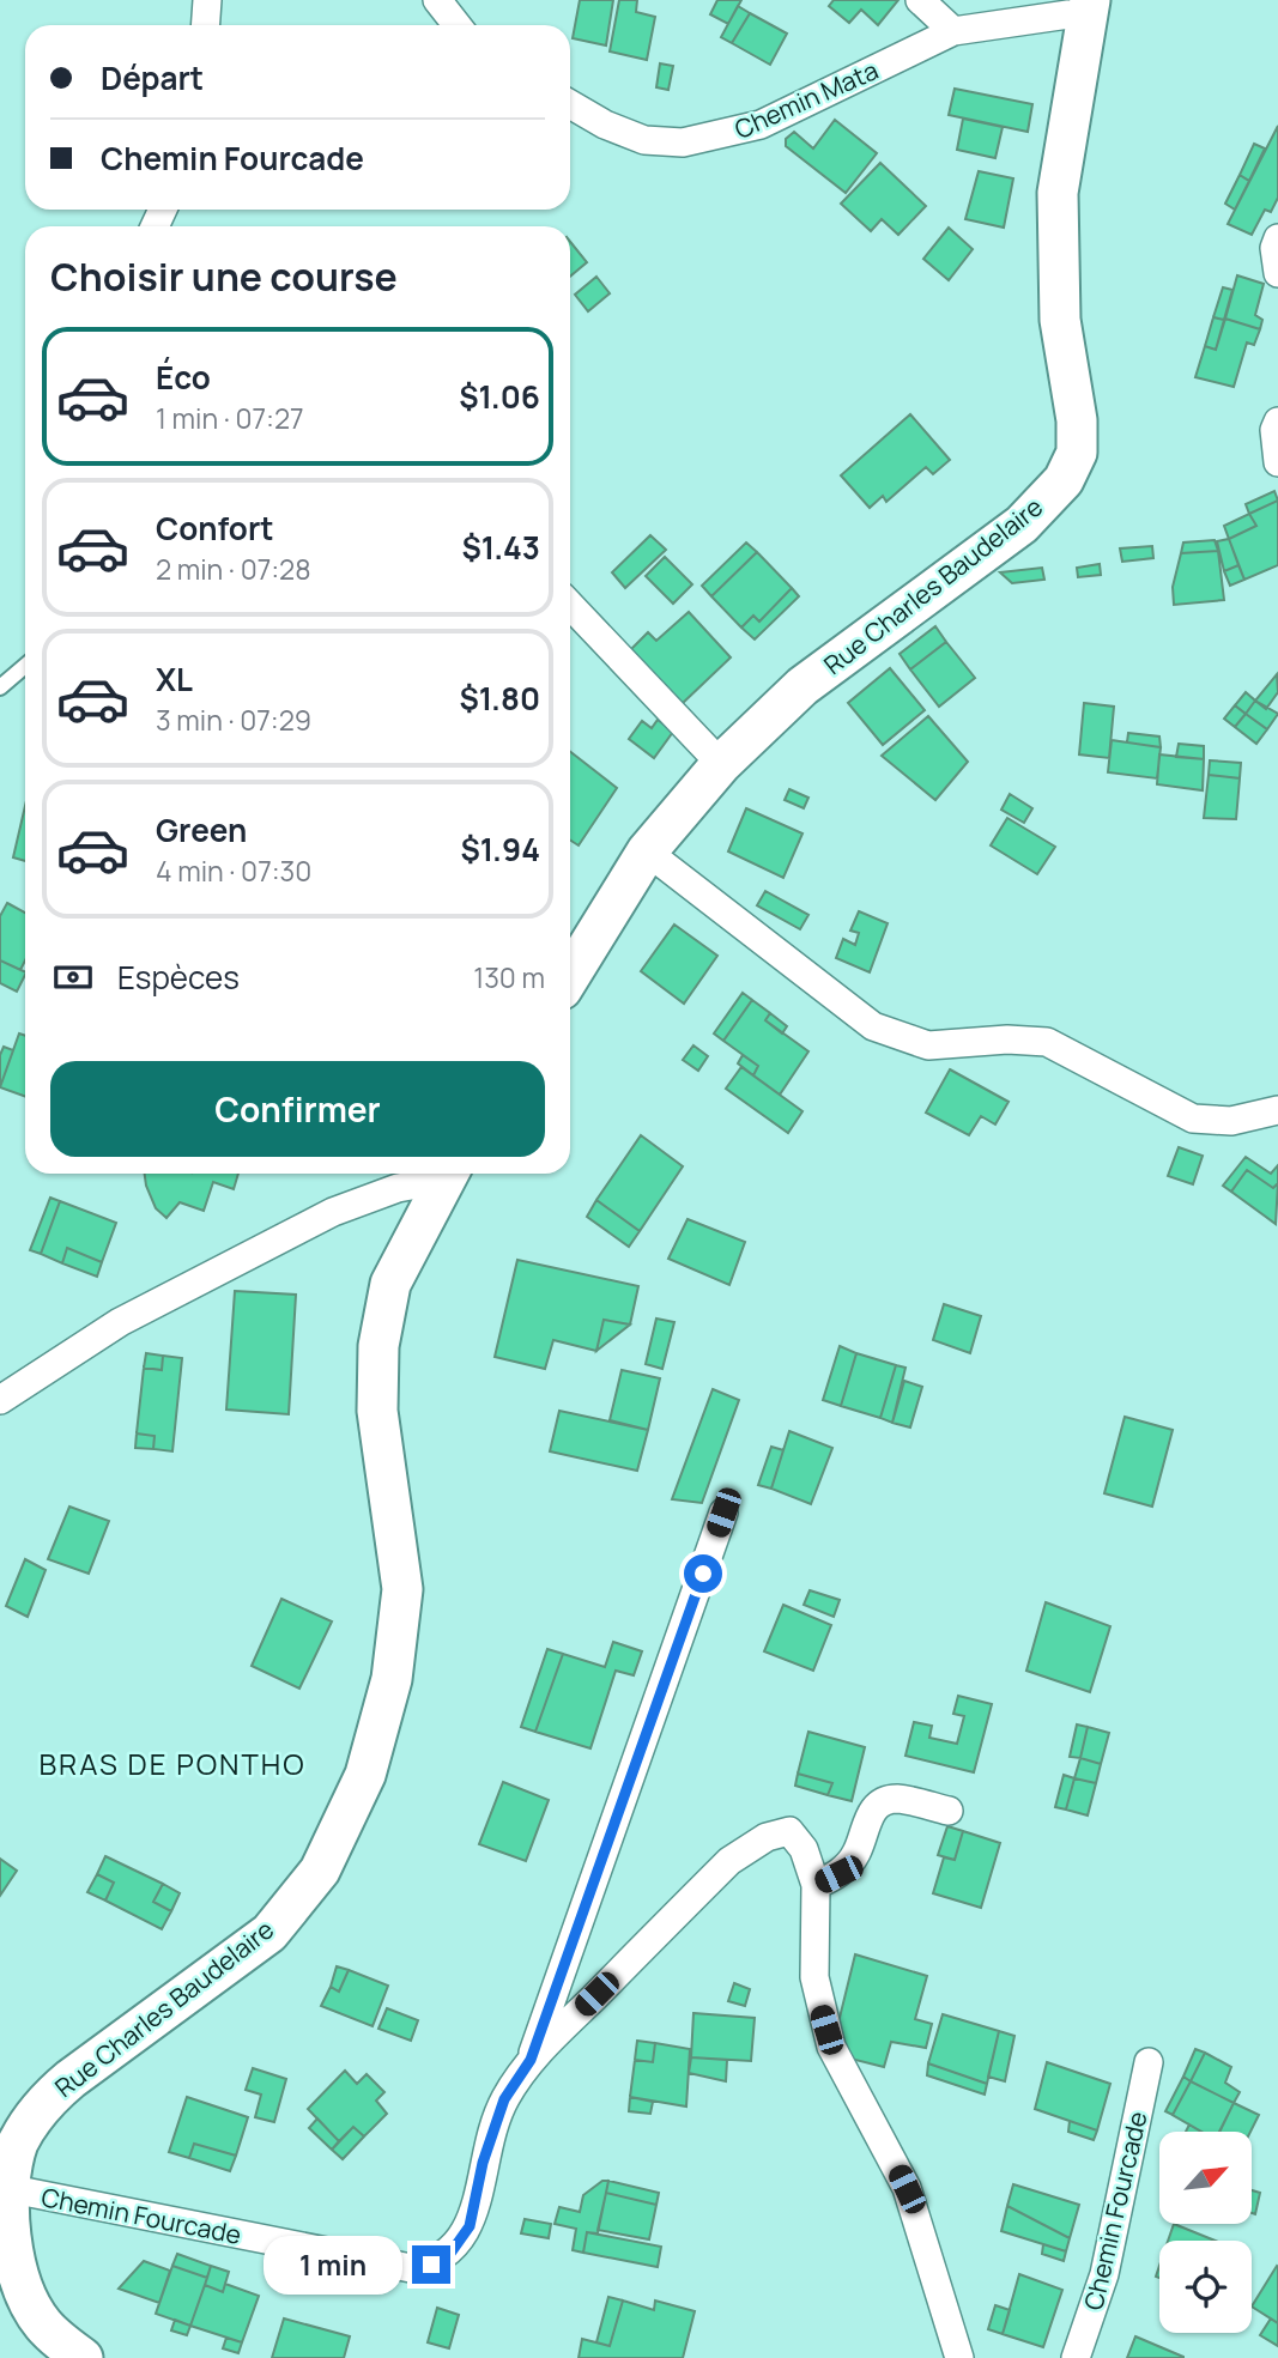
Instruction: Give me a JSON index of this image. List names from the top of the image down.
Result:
{
  "streets": {
    "main road": ["Rue Charles Baudelaire"],
    "street": ["Chemin Mata", "Chemin Fourcade"]
  },
  "crossings": [
    ["Chemin Mata", "Rue Charles Baudelaire"],
    ["Rue Charles Baudelaire", "Chemin Fourcade"]
  ],
  "districts": ["BRAS DE PONTHO"],
  "north": "top right",
  "page": {
    "banner": ["Départ", "Chemin Fourcade"],
    "heading": "Choisir une course",
    "list": [
      {
        "name": "Éco",
        "note": "1 min · 07:27",
        "value": "$1.06"
      },
      {
        "name": "Confort",
        "note": "2 min · 07:28",
        "value": "$1.43"
      },
      {
        "name": "XL",
        "note": "3 min · 07:29",
        "value": "$1.80"
      },
      {
        "name": "Green",
        "note": "4 min · 07:30",
        "value": "$1.94"
      }
    ],
    "pay": ["Espèces", "130 m"],
    "buttons": "Confirmer",
    "bubble": "1 min"
  }
}
